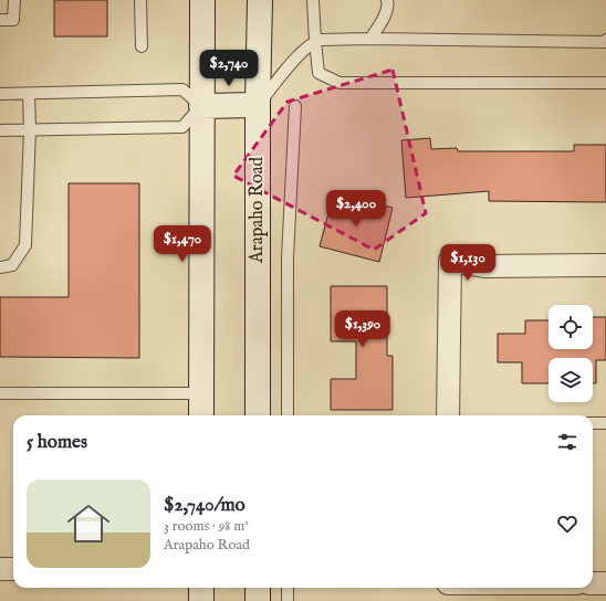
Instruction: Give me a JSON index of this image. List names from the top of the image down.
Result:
{
  "streets": {
    "main road": ["Arapaho Road"]
  },
  "page": {
    "price": [
      "$2,740",
      "$2,400",
      "$1,470",
      "$1,130",
      "$1,390"
    ],
    "heading": "5 homes",
    "list": [
      {
        "name": "$2,740/mo",
        "note": "3 rooms · 98 m² · Arapaho Road"
      }
    ]
  }
}
